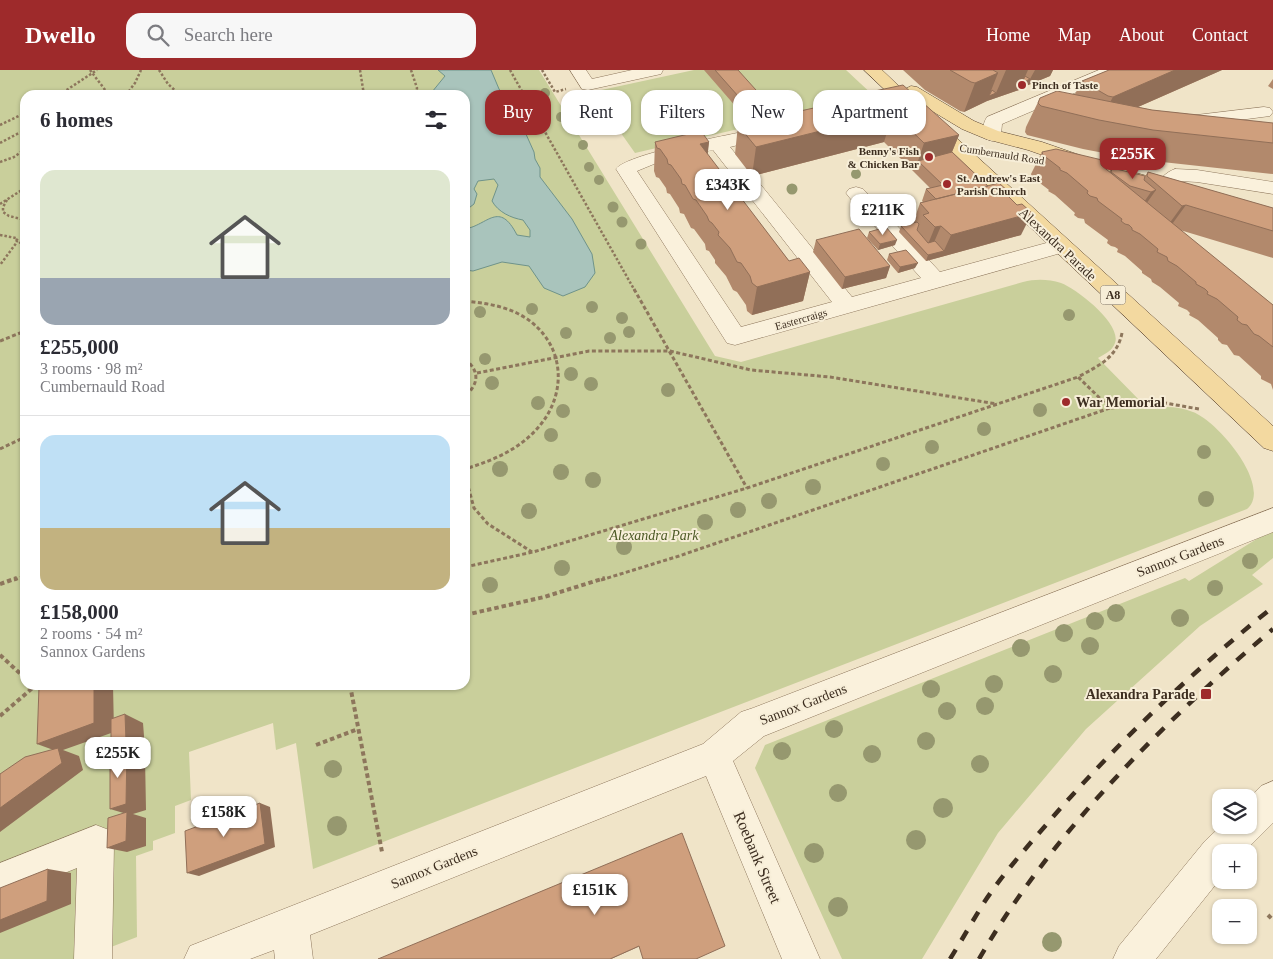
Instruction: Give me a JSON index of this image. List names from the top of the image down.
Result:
{
  "streets": {
    "main road": ["Cumbernauld Road", "Alexandra Parade", "A8"],
    "street": ["Eastercraigs", "Sannox Gardens", "Roebank Street"]
  },
  "crossings": [
    ["Cumbernauld Road", "Alexandra Parade"],
    ["Alexandra Parade", "Eastercraigs"],
    ["Sannox Gardens", "Roebank Street"]
  ],
  "parks": ["Alexandra Park"],
  "places": {
    "other": [
      "Pinch of Taste",
      "Benny's Fish & Chicken Bar",
      "St. Andrew's East Parish Church",
      "War Memorial"
    ],
    "transit": ["Alexandra Parade"]
  },
  "page": {
    "header": "Dwello",
    "search": "Search here",
    "nav": [
      "Home",
      "Map",
      "About",
      "Contact"
    ],
    "chip": [
      "Buy",
      "Rent",
      "Filters",
      "New",
      "Apartment"
    ],
    "heading": "6 homes",
    "price": [
      "£255K",
      "£343K",
      "£211K",
      "£255K",
      "£158K",
      "£151K"
    ],
    "list": [
      {
        "name": "£255,000",
        "note": "3 rooms · 98 m² · Cumbernauld Road"
      },
      {
        "name": "£158,000",
        "note": "2 rooms · 54 m² · Sannox Gardens"
      }
    ],
    "map_buttons": ["+", "−"]
  }
}
